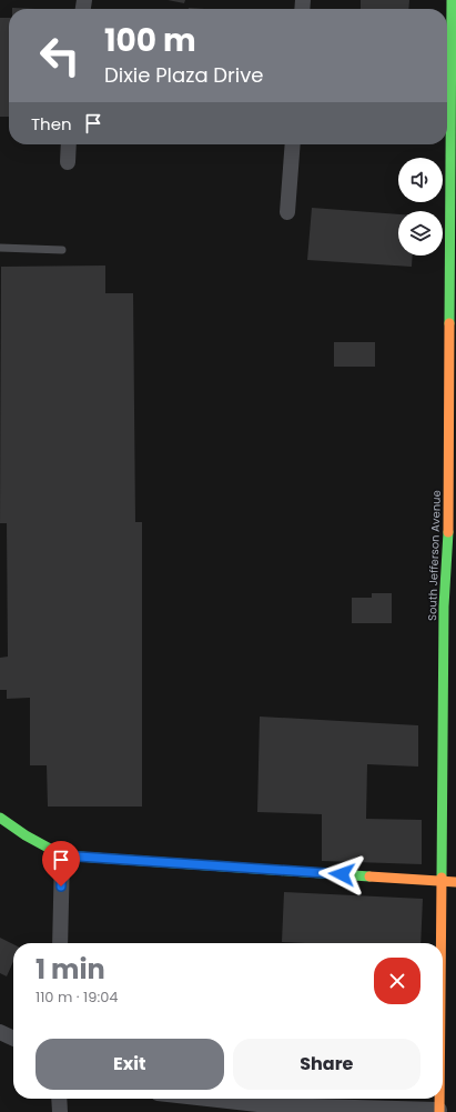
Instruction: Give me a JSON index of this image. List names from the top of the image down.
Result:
{
  "streets": {
    "main road": ["South Jefferson Avenue"]
  },
  "page": {
    "turn": ["100 m", "Dixie Plaza Drive"],
    "then": "Then",
    "heading": ["1 min", "110 m · 19:04"],
    "buttons": ["Exit", "Share"]
  }
}
